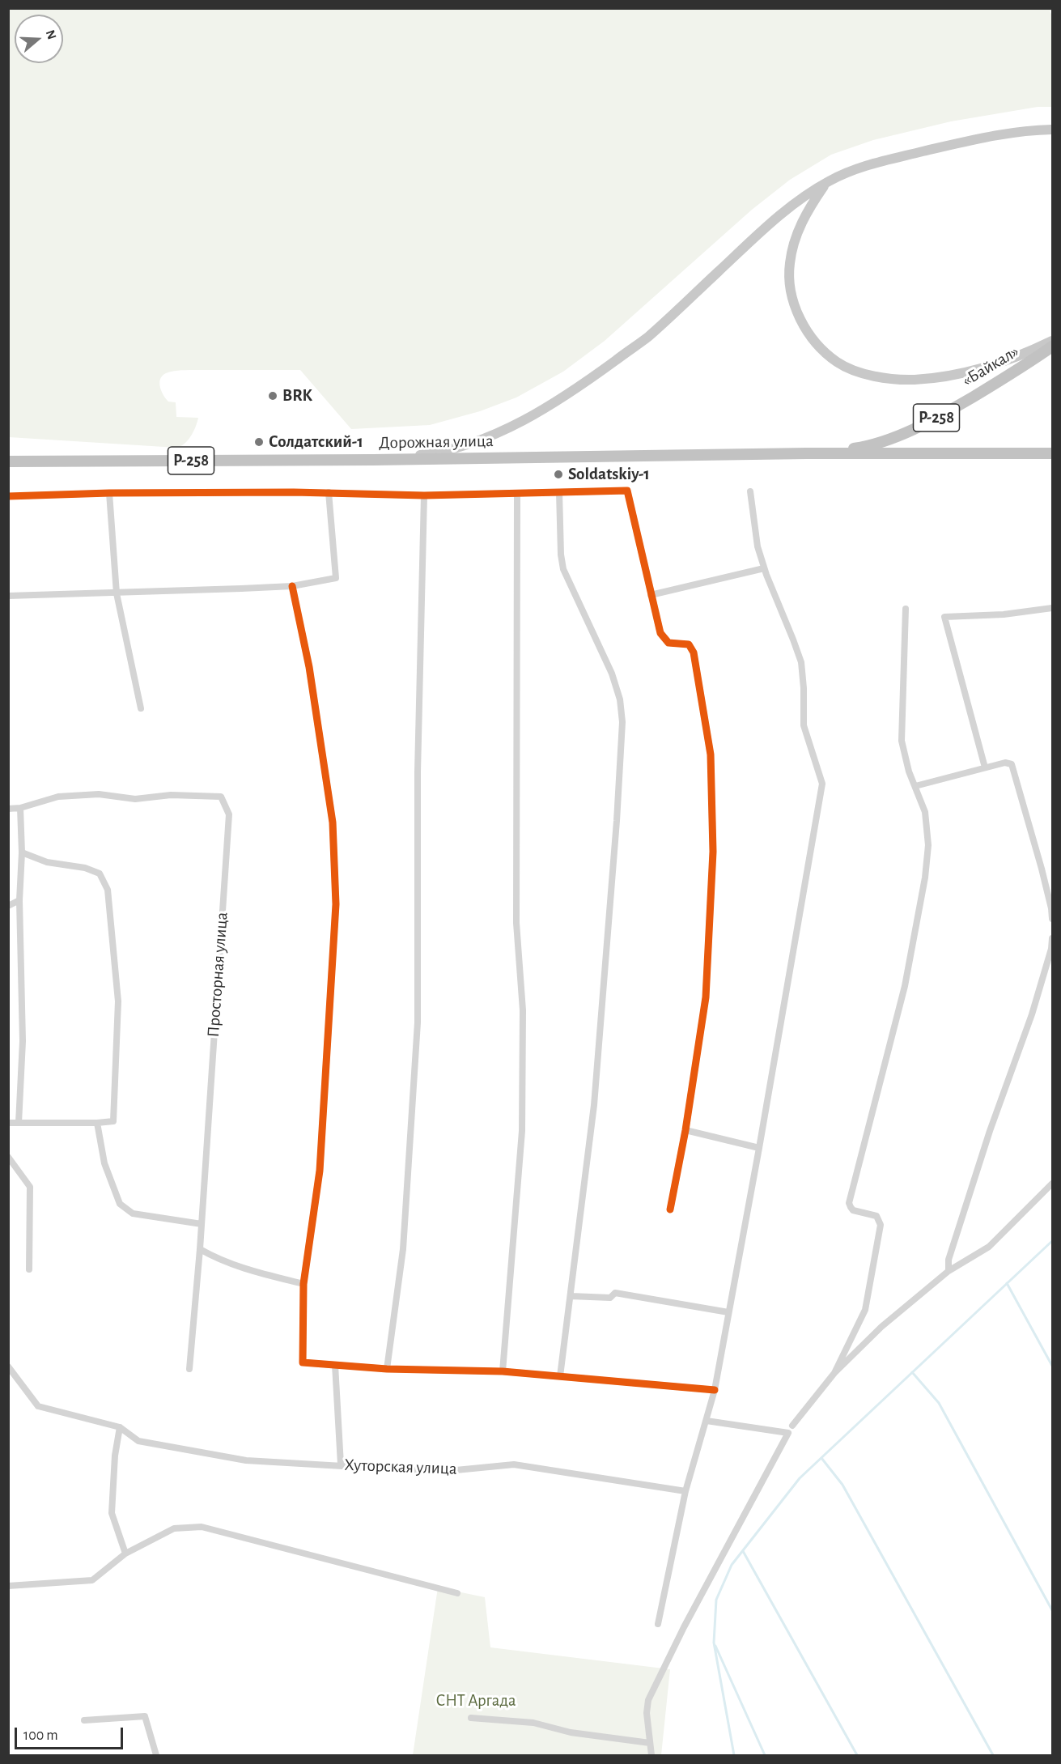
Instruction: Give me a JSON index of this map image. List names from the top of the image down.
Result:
{
  "streets": {
    "highway": ["«Байкал»", "Р-258", "Дорожная улица"],
    "street": ["Просторная улица", "Хуторская улица"]
  },
  "crossings": [
    ["«Байкал»", "Дорожная улица"]
  ],
  "parks": ["СНТ Аргада"],
  "places": ["BRK", "Солдатский-1", "Soldatskiy-1"],
  "scale_bar": "100 m",
  "north": "right"
}
